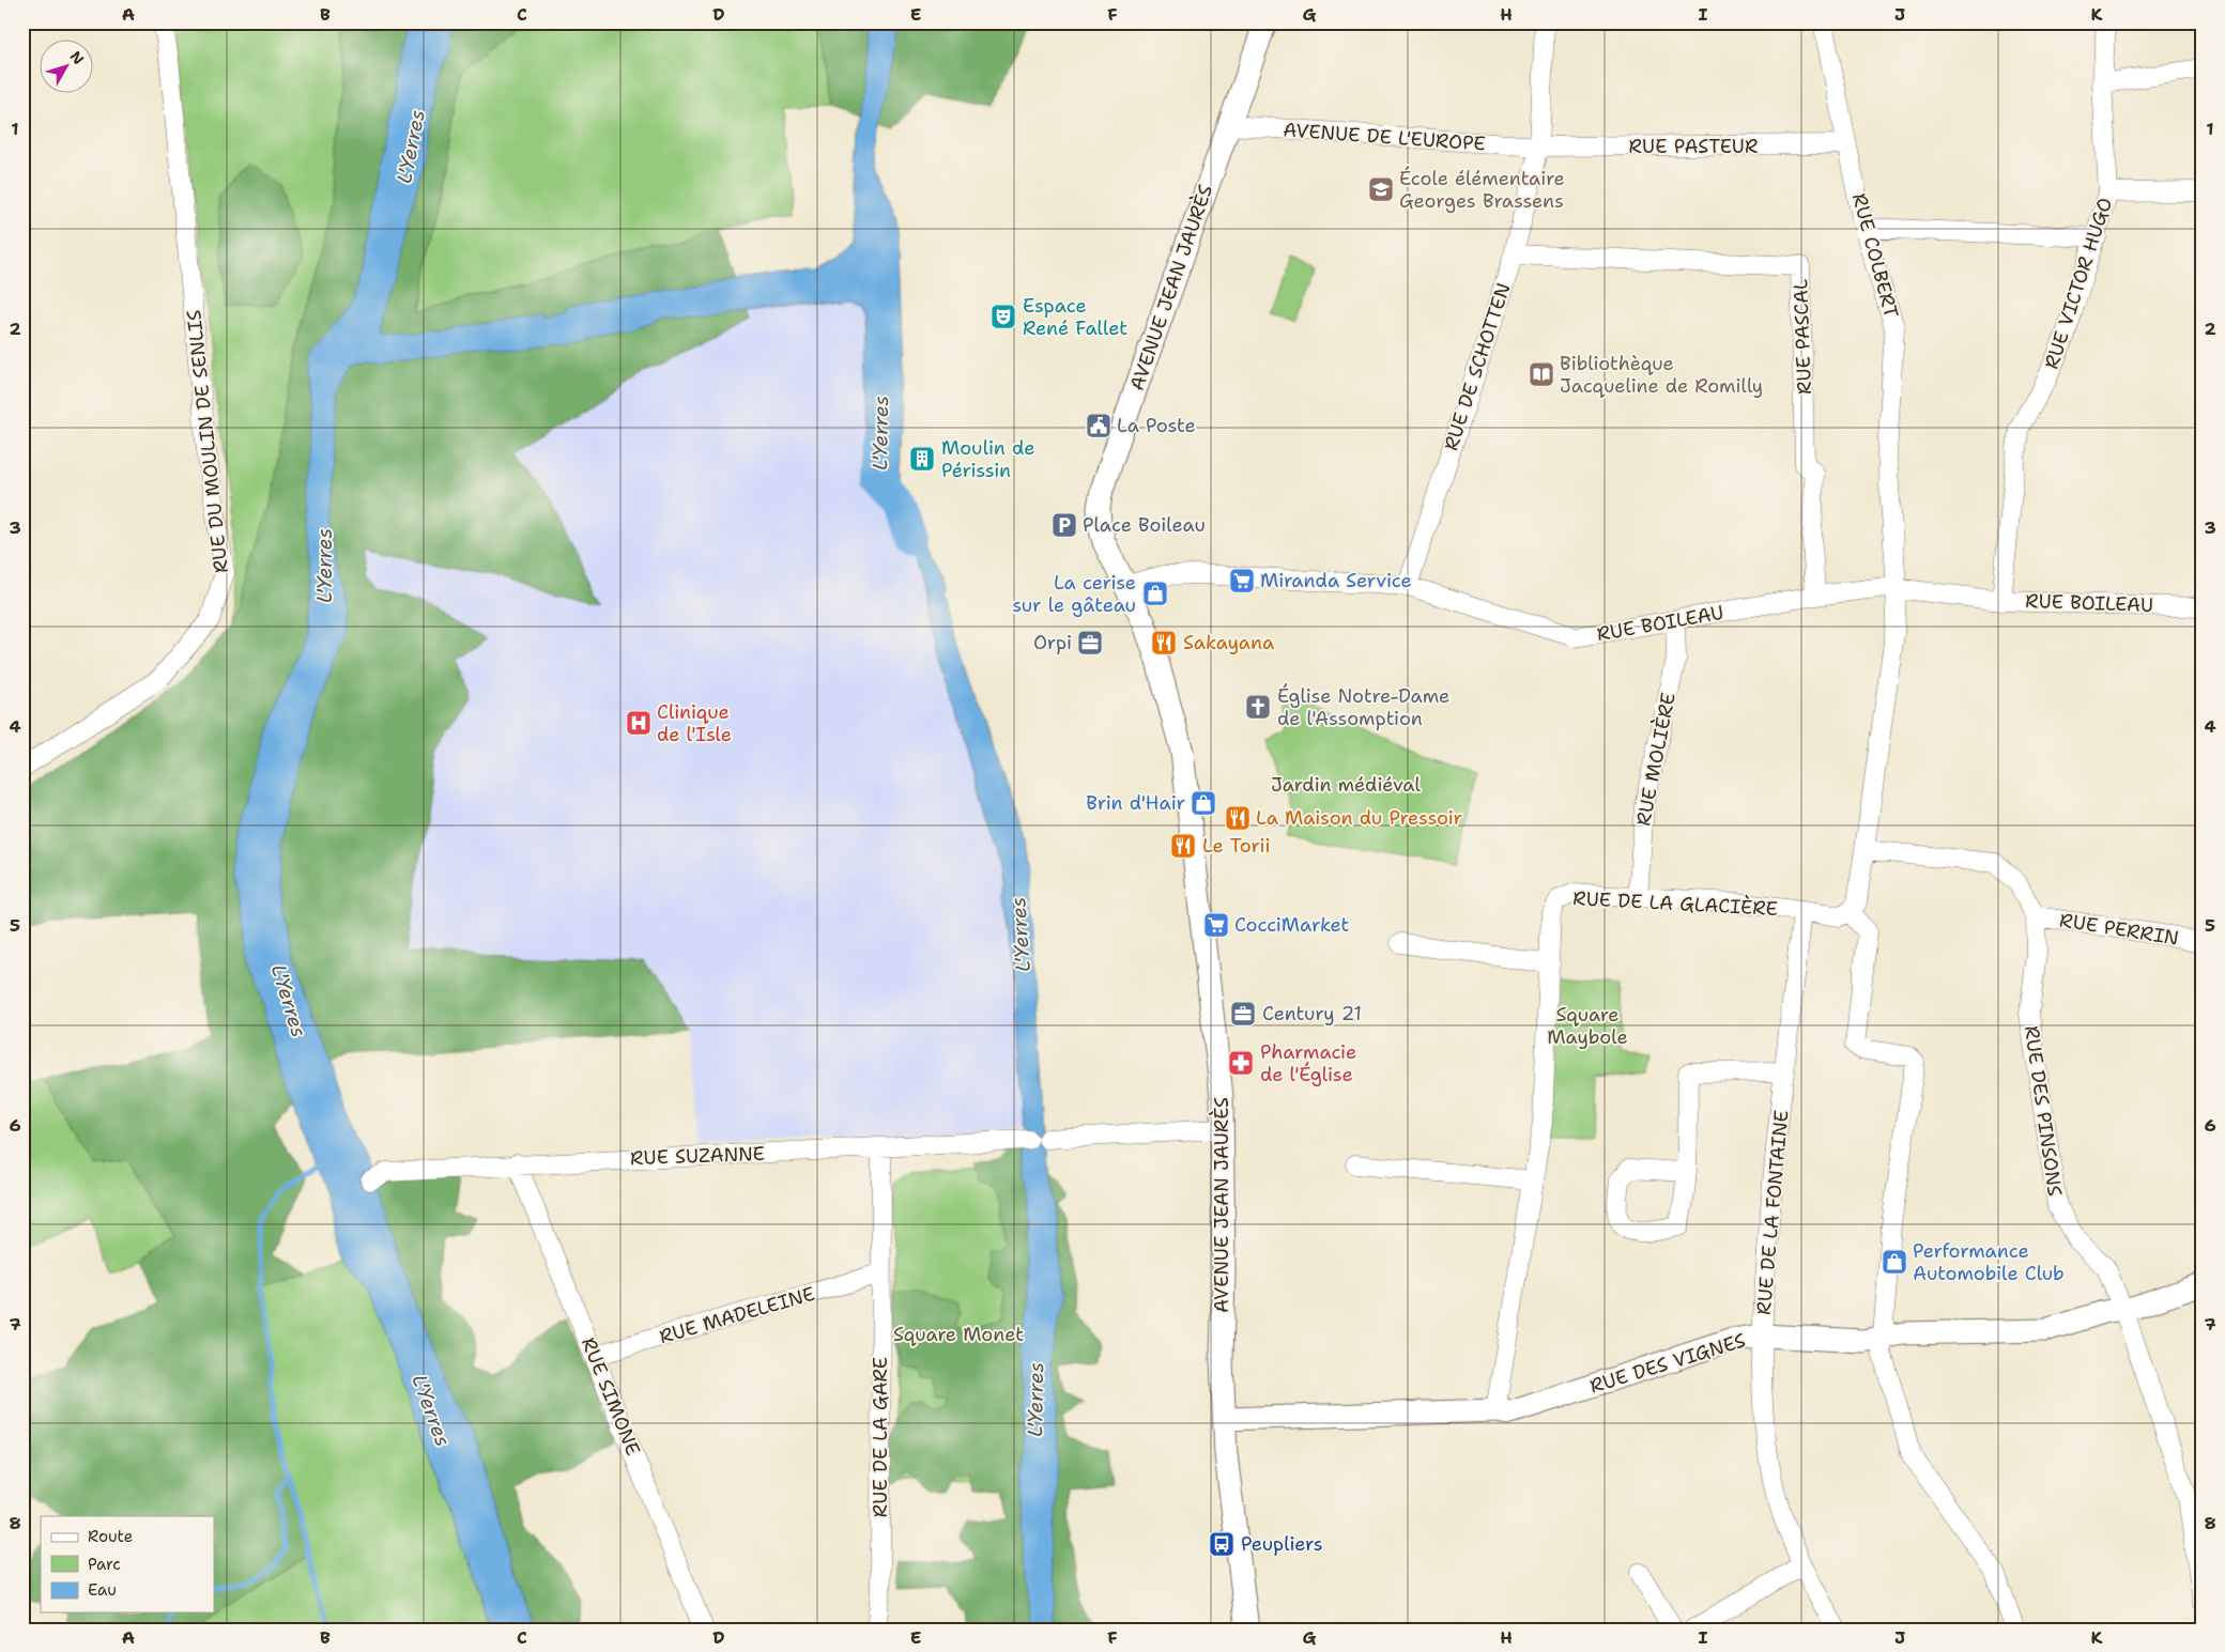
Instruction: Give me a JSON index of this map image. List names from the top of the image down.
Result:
{
  "streets": {
    "street": [
      "AVENUE DE L'EUROPE",
      "RUE PASTEUR",
      "RUE COLBERT",
      "RUE VICTOR HUGO",
      "AVENUE JEAN JAURÈS",
      "RUE PASCAL",
      "RUE DE SCHOTTEN",
      "RUE DU MOULIN DE SENLIS",
      "RUE BOILEAU",
      "RUE MOLIÈRE",
      "RUE DE LA GLACIÈRE",
      "RUE PERRIN",
      "RUE DES PINSONS",
      "RUE SUZANNE",
      "RUE DE LA FONTAINE",
      "RUE MADELEINE",
      "RUE DES VIGNES",
      "RUE SIMONE",
      "RUE DE LA GARE"
    ]
  },
  "crossings": [
    ["AVENUE DE L'EUROPE", "RUE PASTEUR"],
    ["AVENUE DE L'EUROPE", "AVENUE JEAN JAURÈS"],
    ["AVENUE DE L'EUROPE", "RUE DE SCHOTTEN"],
    ["RUE PASTEUR", "RUE COLBERT"],
    ["RUE PASTEUR", "RUE DE SCHOTTEN"],
    ["RUE COLBERT", "RUE BOILEAU"],
    ["RUE VICTOR HUGO", "RUE BOILEAU"],
    ["AVENUE JEAN JAURÈS", "RUE BOILEAU"],
    ["AVENUE JEAN JAURÈS", "RUE DES VIGNES"],
    ["RUE PASCAL", "RUE DE SCHOTTEN"],
    ["RUE PASCAL", "RUE BOILEAU"],
    ["RUE DE SCHOTTEN", "RUE BOILEAU"],
    ["RUE BOILEAU", "RUE MOLIÈRE"],
    ["RUE MOLIÈRE", "RUE DE LA GLACIÈRE"],
    ["RUE DE LA GLACIÈRE", "RUE DE LA FONTAINE"],
    ["RUE DE LA GLACIÈRE", "RUE DES VIGNES"],
    ["RUE PERRIN", "RUE DES PINSONS"],
    ["RUE DES PINSONS", "RUE DES VIGNES"],
    ["RUE SUZANNE", "RUE SIMONE"],
    ["RUE SUZANNE", "RUE DE LA GARE"],
    ["RUE DE LA FONTAINE", "RUE DES VIGNES"],
    ["RUE MADELEINE", "RUE SIMONE"],
    ["RUE MADELEINE", "RUE DE LA GARE"]
  ],
  "water": ["L'Yerres"],
  "parks": ["Jardin médiéval", "Square Maybole", "Square Monet"],
  "places": {
    "school or university": ["École élémentaire Georges Brassens"],
    "theatre": ["Espace René Fallet"],
    "library": ["Bibliothèque Jacqueline de Romilly"],
    "public building": ["La Poste"],
    "building": ["Moulin de Périssin"],
    "parking": ["Place Boileau"],
    "supermarket": ["Miranda Service", "CocciMarket"],
    "shop": ["La cerise sur le gâteau", "Brin d'Hair", "Performance Automobile Club"],
    "office": ["Orpi", "Century 21"],
    "restaurant": ["Sakayana", "La Maison du Pressoir", "Le Torii"],
    "church": ["Église Notre-Dame de l'Assomption"],
    "hospital": ["Clinique de l'Isle"],
    "pharmacy": ["Pharmacie de l'Église"],
    "bus stop": ["Peupliers"]
  },
  "legend": ["Route", "Parc", "Eau"],
  "north": "top right",
  "grid": {
    "columns": [
      "A",
      "B",
      "C",
      "D",
      "E",
      "F",
      "G",
      "H",
      "I",
      "J",
      "K"
    ],
    "rows": [
      "1",
      "2",
      "3",
      "4",
      "5",
      "6",
      "7",
      "8"
    ]
  }
}
